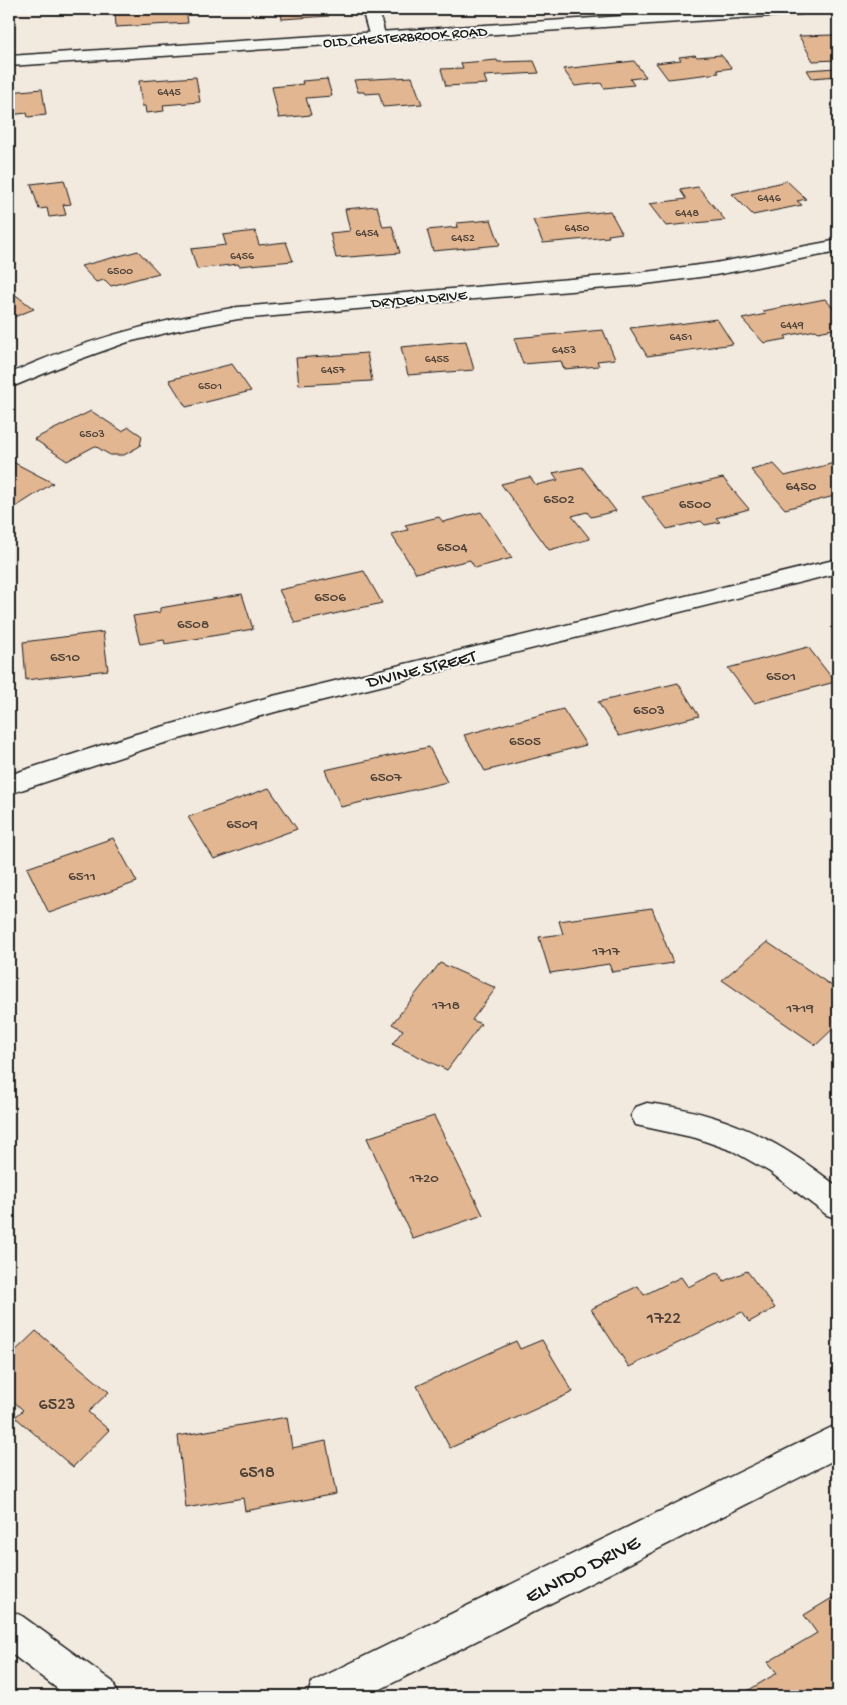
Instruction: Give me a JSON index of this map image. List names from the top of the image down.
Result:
{
  "streets": {
    "street": [
      "OLD CHESTERBROOK ROAD",
      "DRYDEN DRIVE",
      "DIVINE STREET",
      "ELNIDO DRIVE"
    ]
  },
  "house_numbers": [
    "6445",
    "6446",
    "6448",
    "6450",
    "6454",
    "6452",
    "6456",
    "6500",
    "6449",
    "6451",
    "6453",
    "6455",
    "6457",
    "6501",
    "6503",
    "6450",
    "6502",
    "6500",
    "6504",
    "6506",
    "6508",
    "6510",
    "6501",
    "6503",
    "6505",
    "6507",
    "6509",
    "6511",
    "1717",
    "1718",
    "1719",
    "1720",
    "1722",
    "6523",
    "6518"
  ]
}
